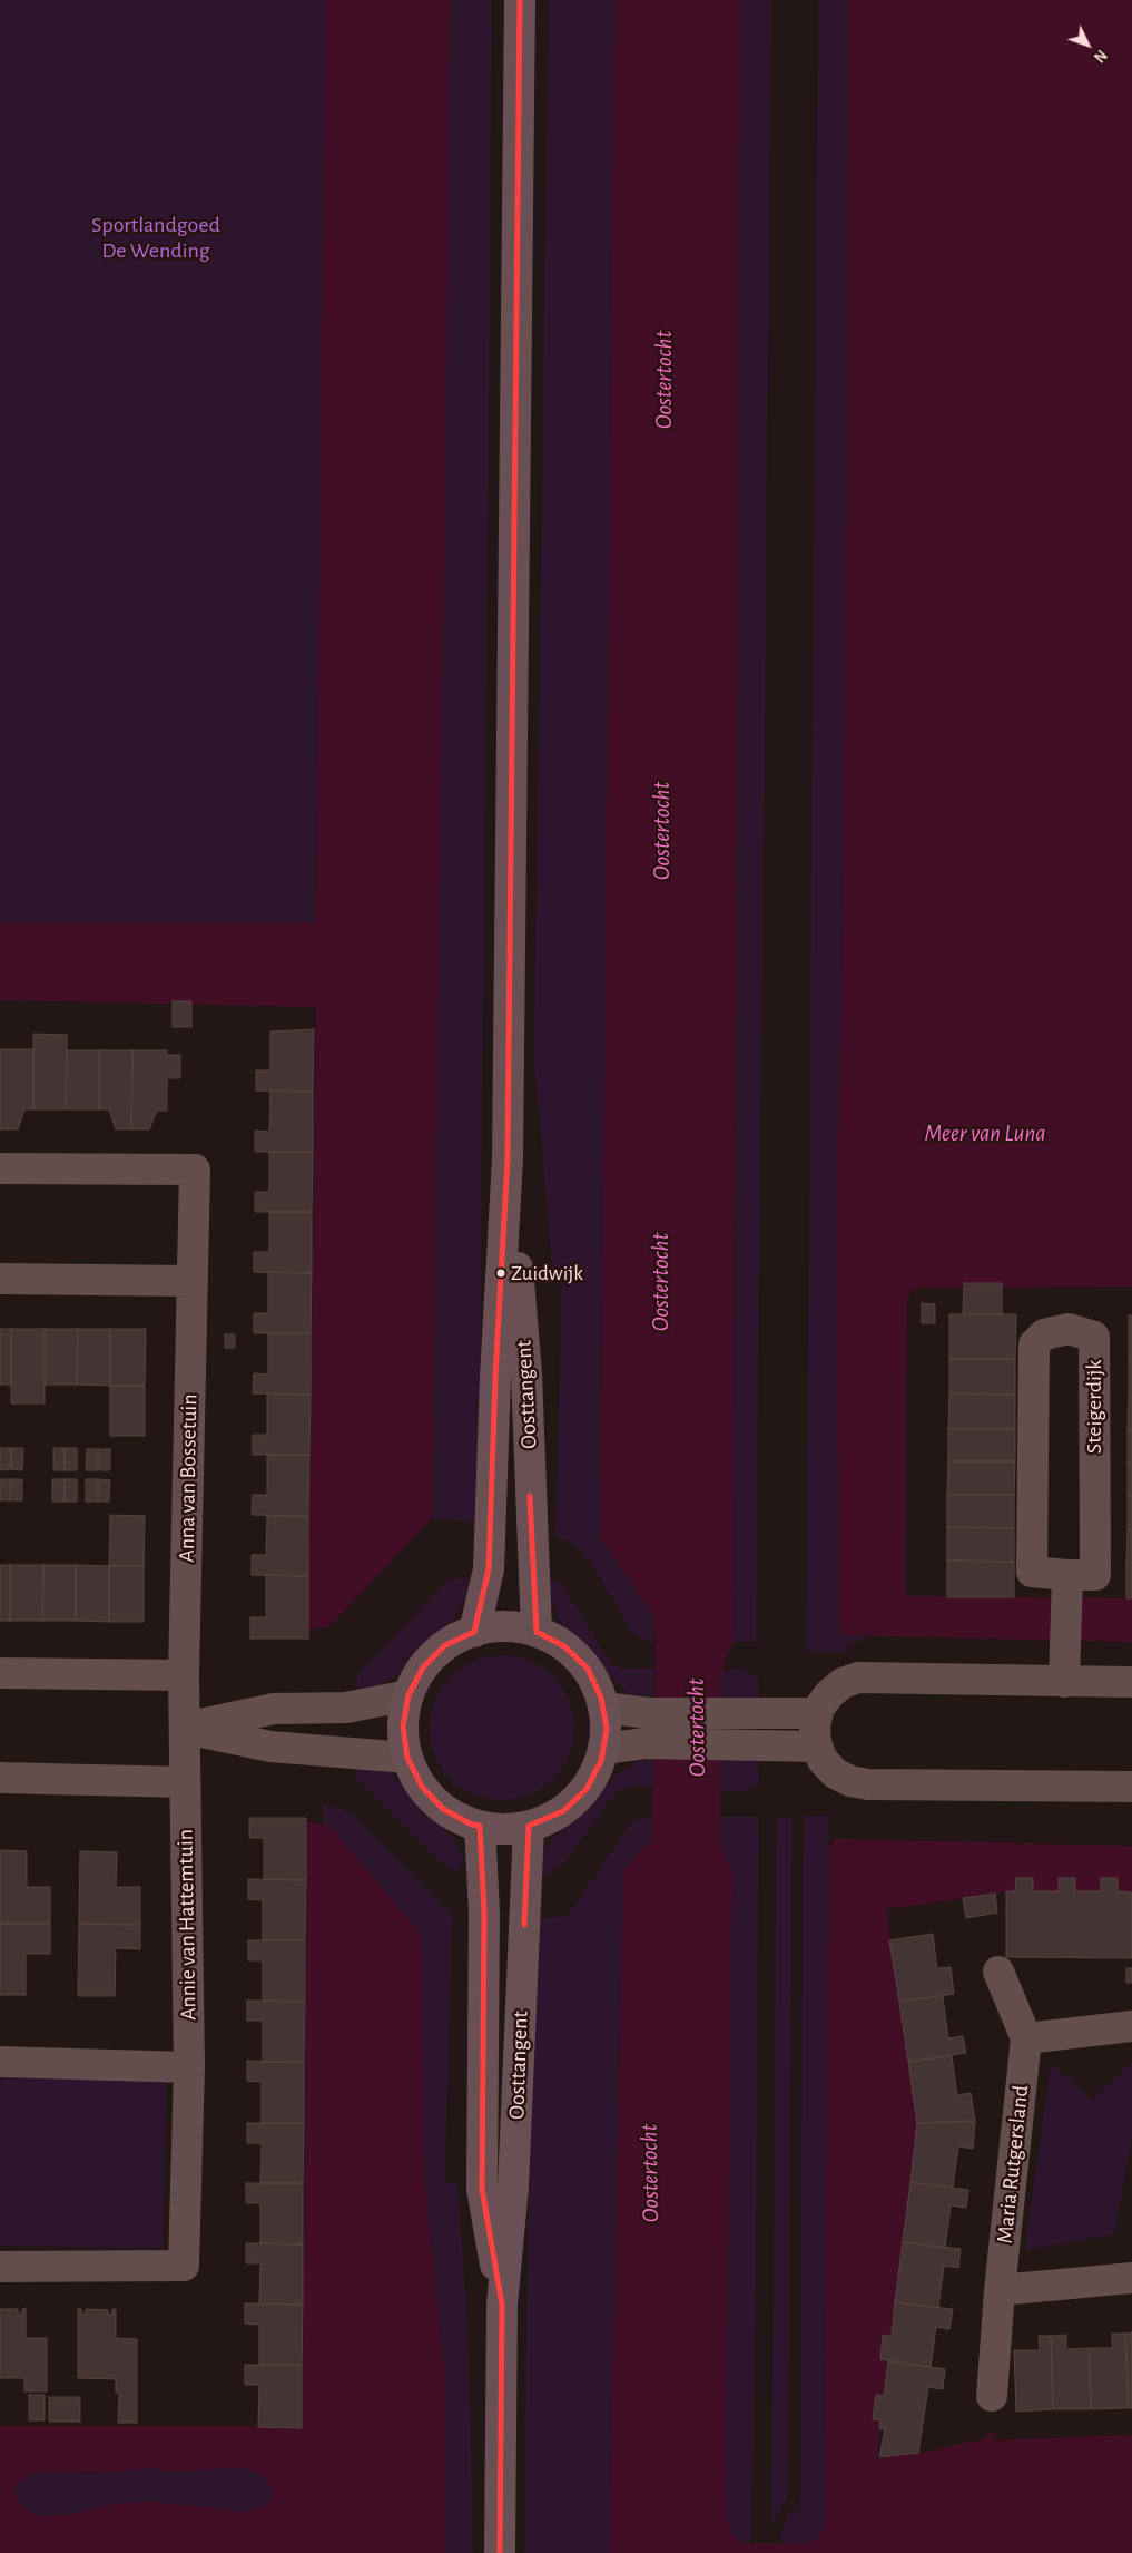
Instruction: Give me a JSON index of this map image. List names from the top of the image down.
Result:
{
  "streets": {
    "main road": ["Oosttangent"],
    "street": [
      "Steigerdijk",
      "Anna van Bossetuin",
      "Annie van Hattemtuin",
      "Maria Rutgersland"
    ]
  },
  "crossings": [
    ["Anna van Bossetuin", "Annie van Hattemtuin"]
  ],
  "water": ["Oostertocht", "Meer van Luna"],
  "parks": ["Sportlandgoed De Wending"],
  "places": ["Zuidwijk"],
  "north": "bottom right"
}
